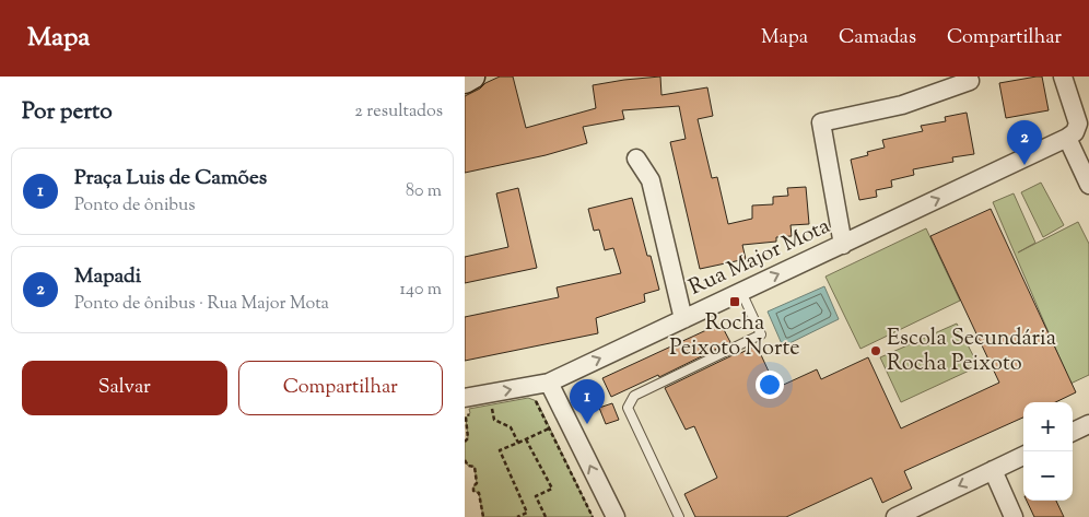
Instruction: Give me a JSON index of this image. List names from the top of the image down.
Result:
{
  "streets": {
    "street": ["Rua Major Mota"]
  },
  "one_way": ["Rua Major Mota"],
  "places": {
    "transit": ["Rocha Peixoto Norte"],
    "other": ["Escola Secundária Rocha Peixoto"]
  },
  "page": {
    "header": "Mapa",
    "nav": ["Mapa", "Camadas", "Compartilhar"],
    "heading": ["Por perto", "2 resultados"],
    "pins": ["2", "1"],
    "list": [
      {
        "mark": "1",
        "name": "Praça Luis de Camões",
        "note": "Ponto de ônibus",
        "value": "80 m"
      },
      {
        "mark": "2",
        "name": "Mapadi",
        "note": "Ponto de ônibus · Rua Major Mota",
        "value": "140 m"
      }
    ],
    "buttons": ["Salvar", "Compartilhar"],
    "map_buttons": ["+", "−"]
  }
}
